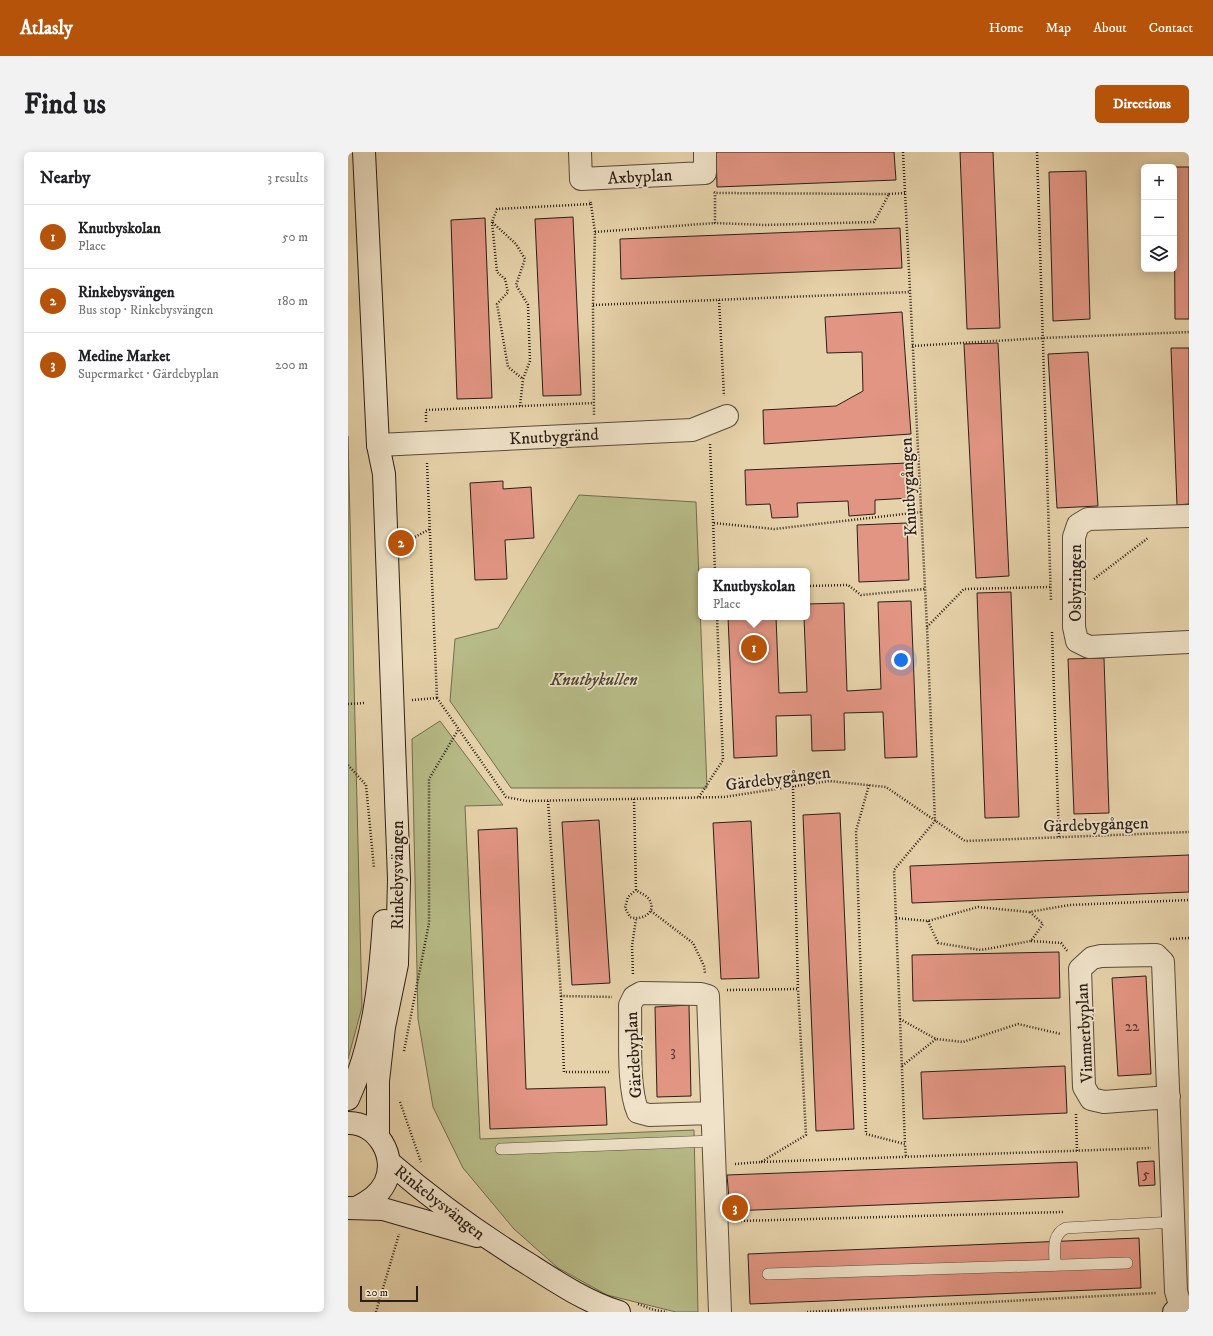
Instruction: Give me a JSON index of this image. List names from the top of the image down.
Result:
{
  "streets": {
    "street": [
      "Axbyplan",
      "Knutbygränd",
      "Osbyringen",
      "Rinkebysvängen",
      "Vimmerbyplan",
      "Gärdebyplan"
    ],
    "path": ["Knutbygången", "Gärdebygången"]
  },
  "crossings": [
    ["Knutbygränd", "Rinkebysvängen"],
    ["Knutbygången", "Gärdebygången"]
  ],
  "parks": ["Knutbykullen"],
  "house_numbers": ["22", "3", "5"],
  "scale_bar": "20 m",
  "page": {
    "header": "Atlasly",
    "nav": [
      "Home",
      "Map",
      "About",
      "Contact"
    ],
    "buttons": "Directions",
    "title": "Find us",
    "heading": ["Nearby", "3 results"],
    "map_buttons": ["+", "−"],
    "list": [
      {
        "mark": "1",
        "name": "Knutbyskolan",
        "note": "Place",
        "value": "50 m"
      },
      {
        "mark": "2",
        "name": "Rinkebysvängen",
        "note": "Bus stop · Rinkebysvängen",
        "value": "180 m"
      },
      {
        "mark": "3",
        "name": "Medine Market",
        "note": "Supermarket · Gärdebyplan",
        "value": "200 m"
      }
    ],
    "pins": ["2", "1", "3"],
    "popup": ["Knutbyskolan", "Place"],
    "scale": "20 m"
  }
}
